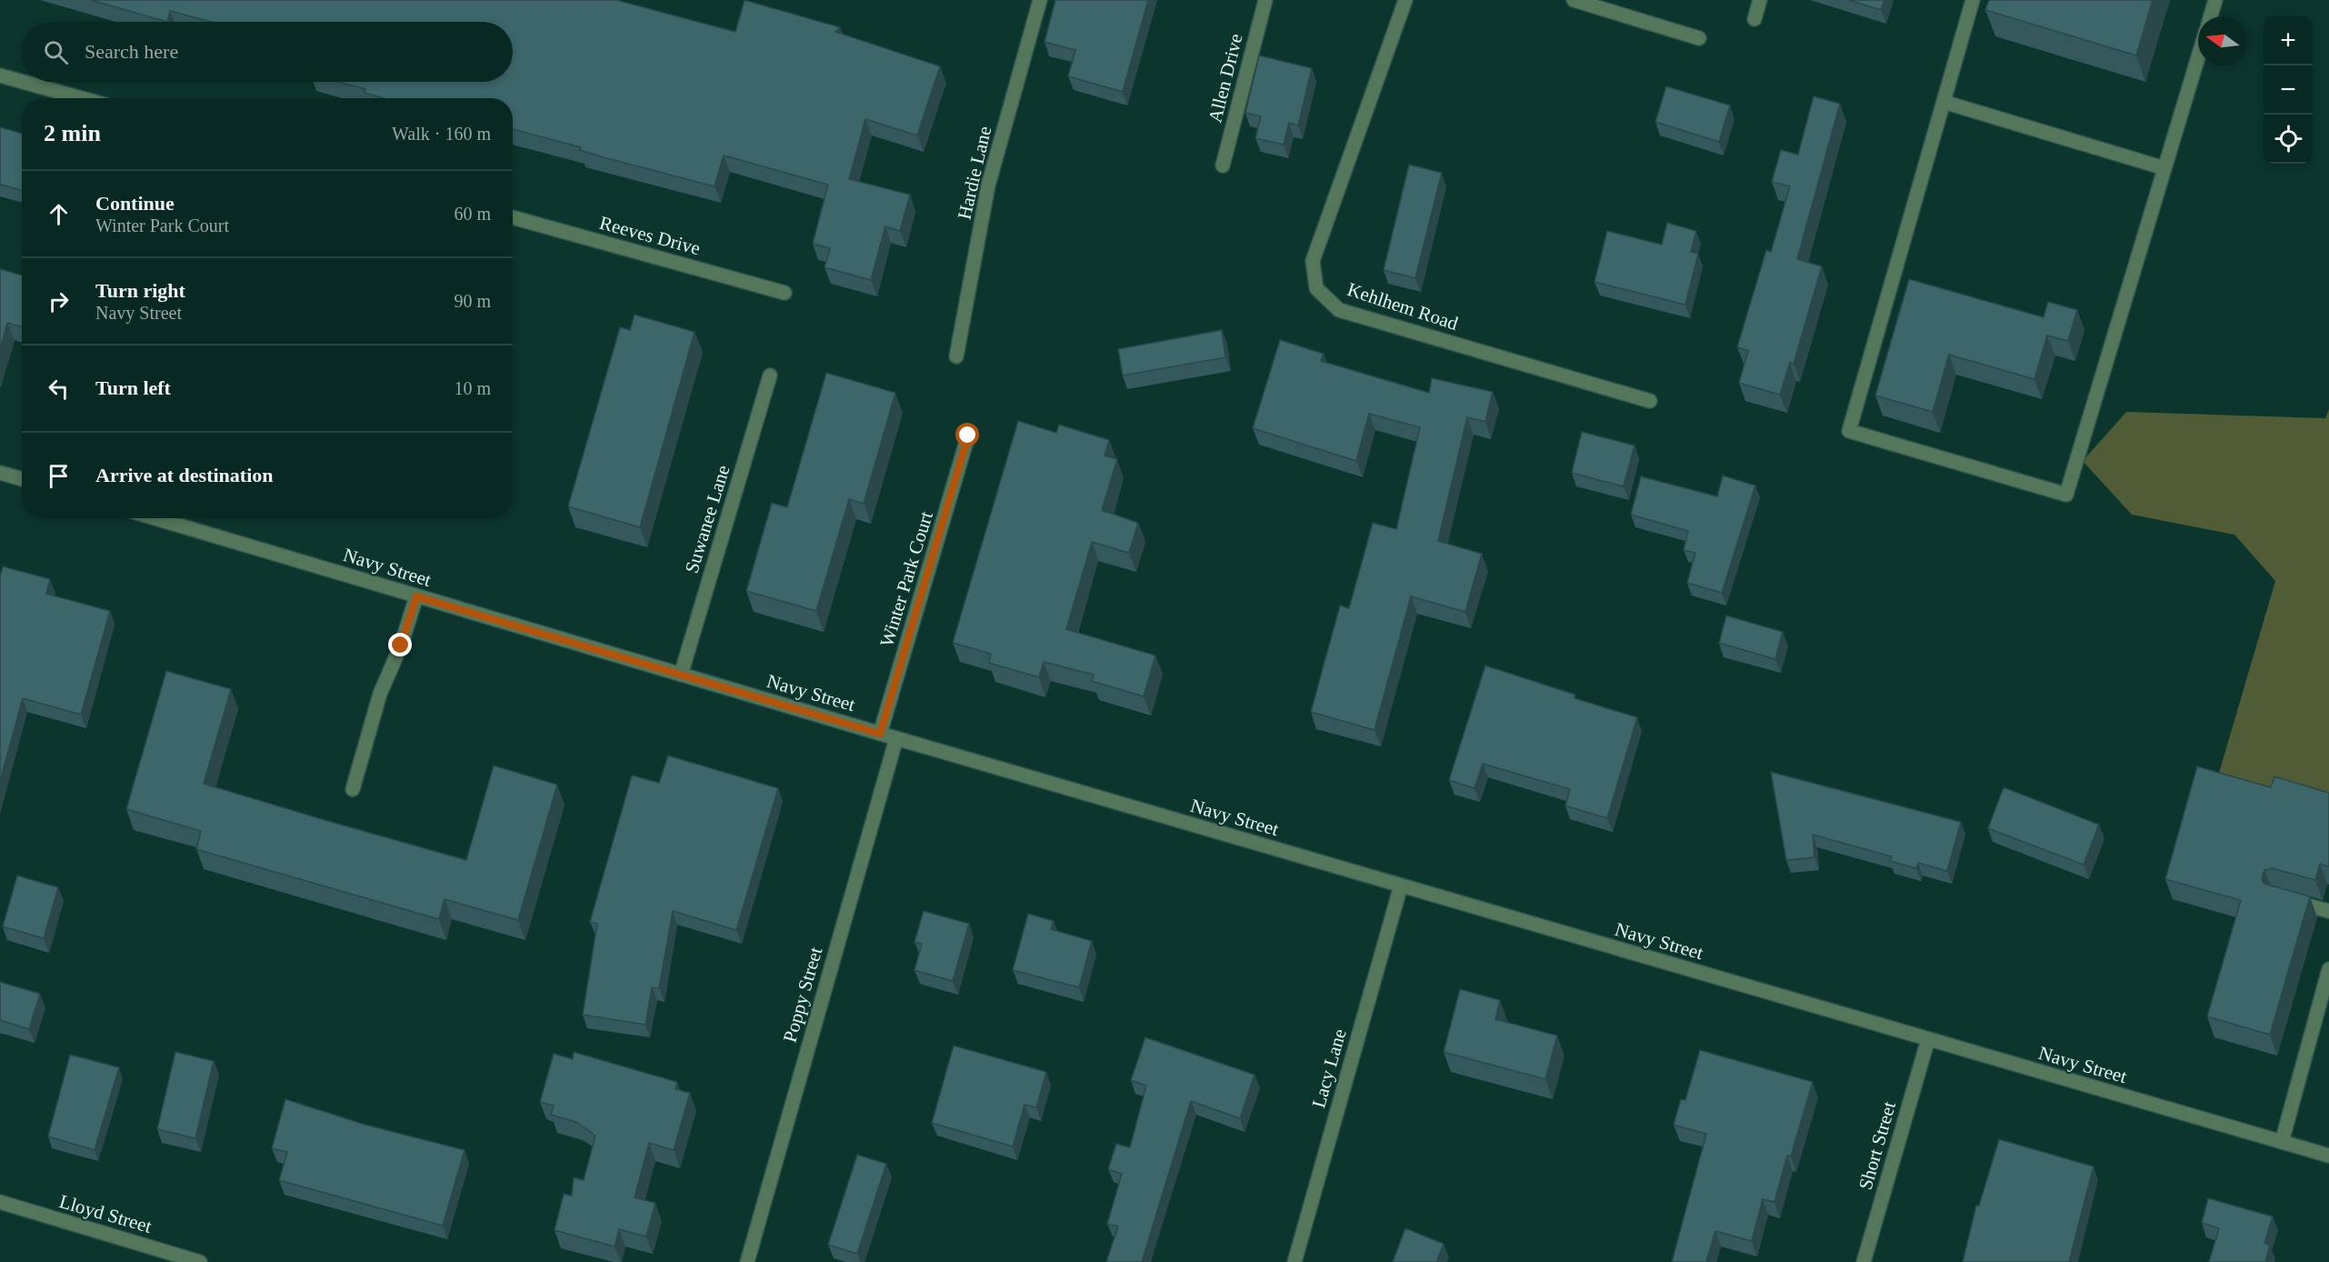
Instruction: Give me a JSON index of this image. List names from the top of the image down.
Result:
{
  "streets": {
    "street": [
      "Allen Drive",
      "Hardie Lane",
      "Reeves Drive",
      "Kehlhem Road",
      "Suwanee Lane",
      "Navy Street",
      "Winter Park Court",
      "Poppy Street",
      "Lacy Lane",
      "Short Street",
      "Lloyd Street"
    ]
  },
  "crossings": [
    ["Suwanee Lane", "Navy Street"],
    ["Navy Street", "Winter Park Court"],
    ["Navy Street", "Poppy Street"],
    ["Navy Street", "Lacy Lane"],
    ["Navy Street", "Short Street"]
  ],
  "north": "left",
  "page": {
    "map_buttons": ["+", "−"],
    "search": "Search here",
    "heading": ["2 min", "Walk · 160 m"],
    "list": [
      ["Continue", "Winter Park Court", "60 m"],
      ["Turn right", "Navy Street", "90 m"],
      ["Turn left", "10 m"],
      "Arrive at destination"
    ]
  }
}
